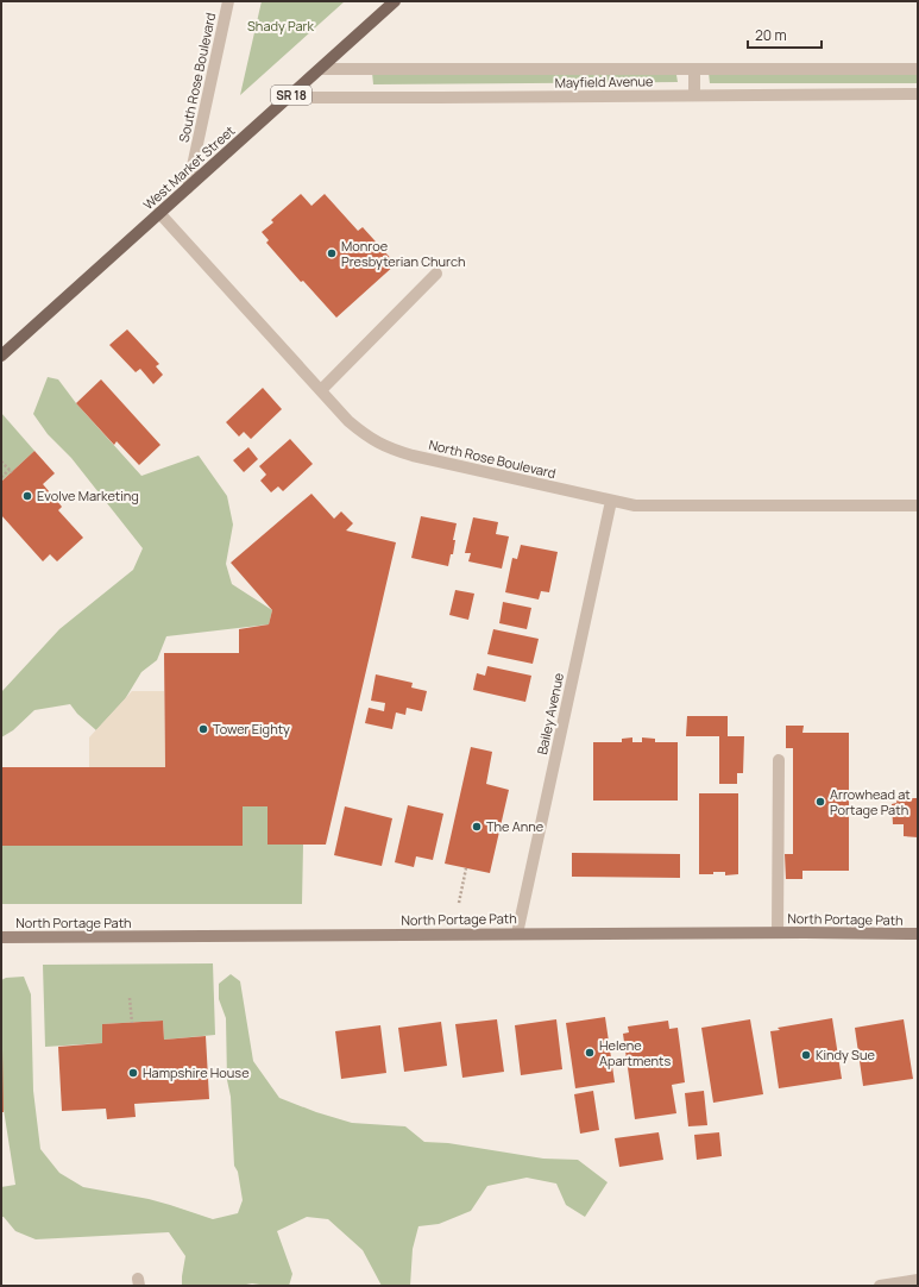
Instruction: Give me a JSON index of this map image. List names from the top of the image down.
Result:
{
  "streets": {
    "main road": ["SR 18", "West Market Street", "North Portage Path"],
    "street": [
      "South Rose Boulevard",
      "Mayfield Avenue",
      "North Rose Boulevard",
      "Bailey Avenue"
    ]
  },
  "crossings": [
    ["South Rose Boulevard", "West Market Street"],
    ["Mayfield Avenue", "West Market Street"],
    ["West Market Street", "North Rose Boulevard"],
    ["North Rose Boulevard", "Bailey Avenue"],
    ["Bailey Avenue", "North Portage Path"]
  ],
  "parks": ["Shady Park"],
  "places": [
    "Monroe Presbyterian Church",
    "Evolve Marketing",
    "Tower Eighty",
    "Arrowhead at Portage Path",
    "The Anne",
    "Helene Apartments",
    "Kindy Sue",
    "Hampshire House"
  ],
  "scale_bar": "20 m"
}
